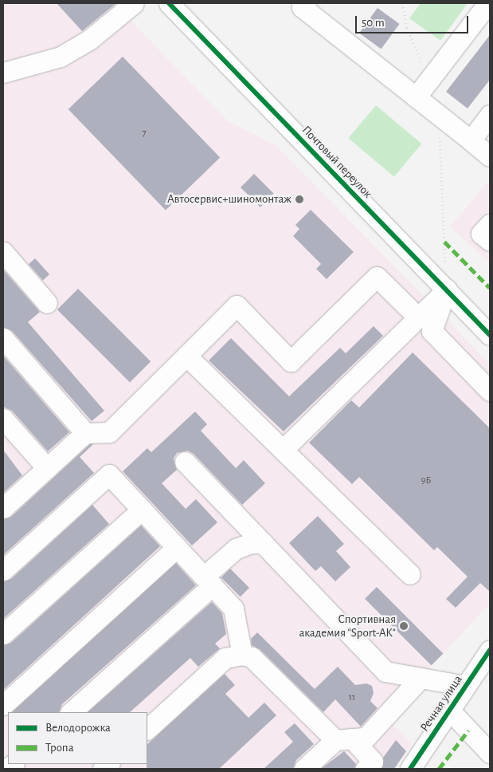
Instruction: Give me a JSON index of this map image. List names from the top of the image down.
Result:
{
  "streets": {
    "street": ["Почтовый переулок", "Речная улица"]
  },
  "places": ["Автосервис+шиномонтаж", "Спортивная академия \"Sport-AK\""],
  "house_numbers": ["7", "9Б", "11"],
  "legend": ["Велодорожка", "Тропа"],
  "scale_bar": "50 m"
}
